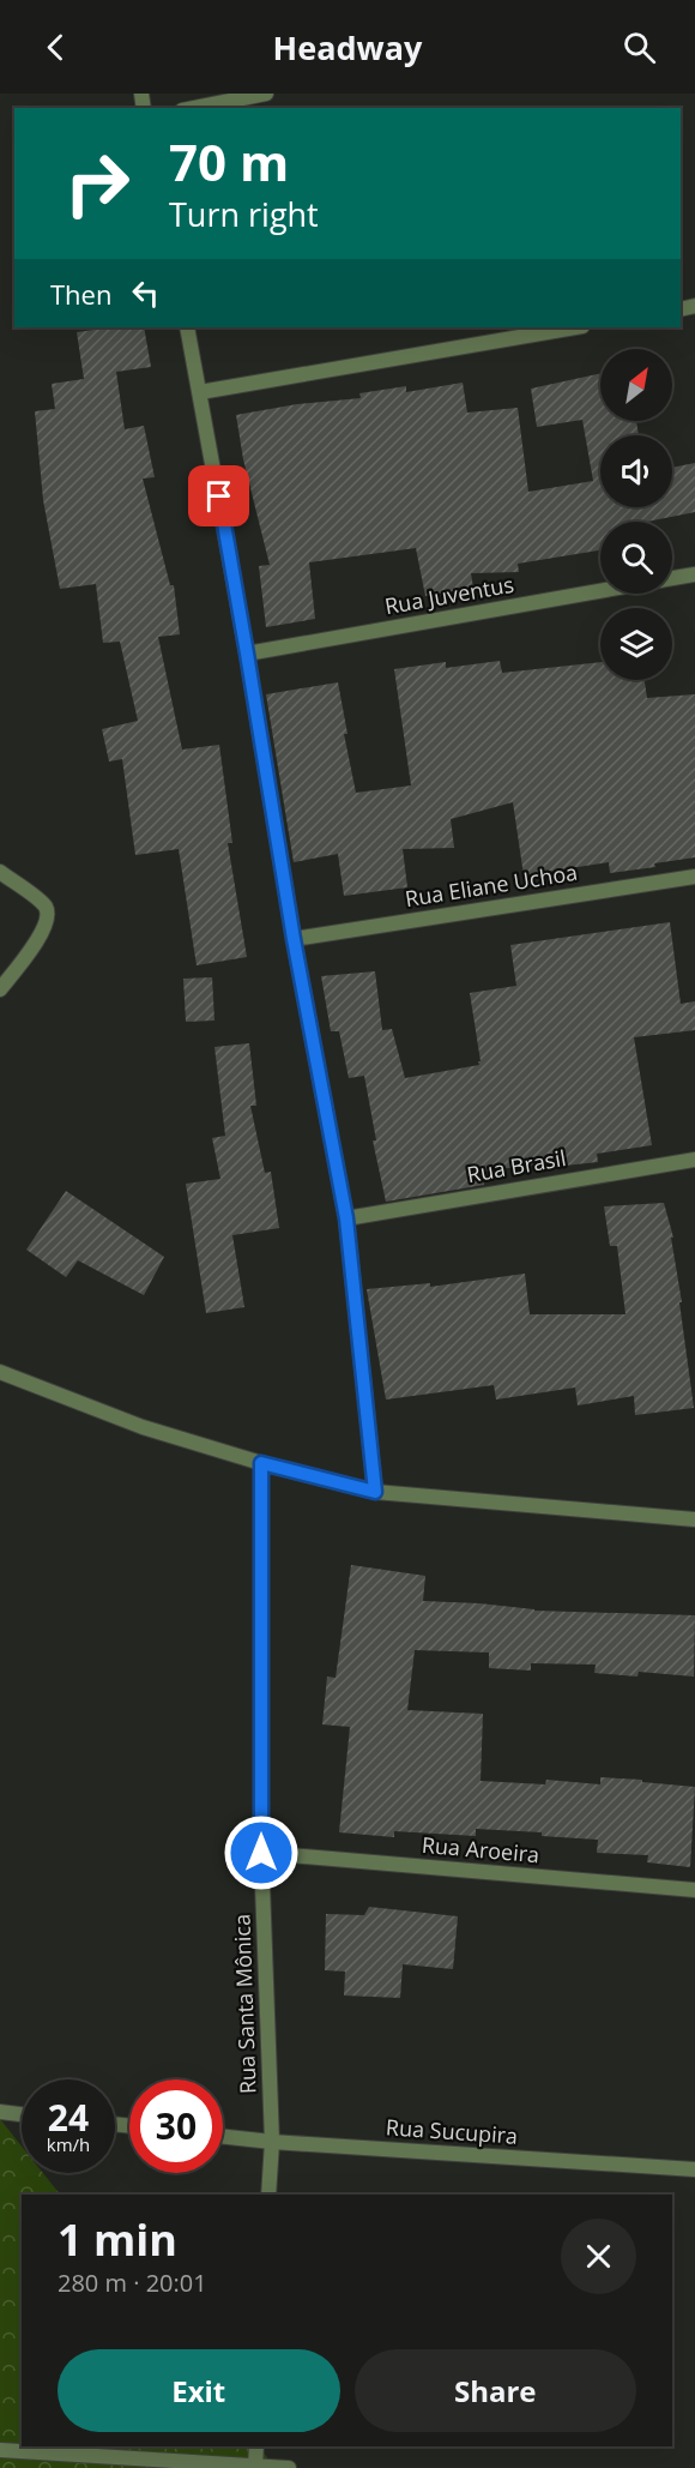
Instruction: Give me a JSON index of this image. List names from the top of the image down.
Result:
{
  "streets": {
    "street": [
      "Rua Juventus",
      "Rua Eliane Uchoa",
      "Rua Brasil",
      "Rua Aroeira",
      "Rua Santa Mônica",
      "Rua Sucupira"
    ]
  },
  "crossings": [
    ["Rua Aroeira", "Rua Santa Mônica"],
    ["Rua Santa Mônica", "Rua Sucupira"]
  ],
  "north": "top right",
  "page": {
    "header": "Headway",
    "turn": ["70 m", "Turn right"],
    "then": "Then",
    "speed": "24 km/h",
    "limit": "30",
    "heading": ["1 min", "280 m · 20:01"],
    "buttons": ["Exit", "Share"]
  }
}
